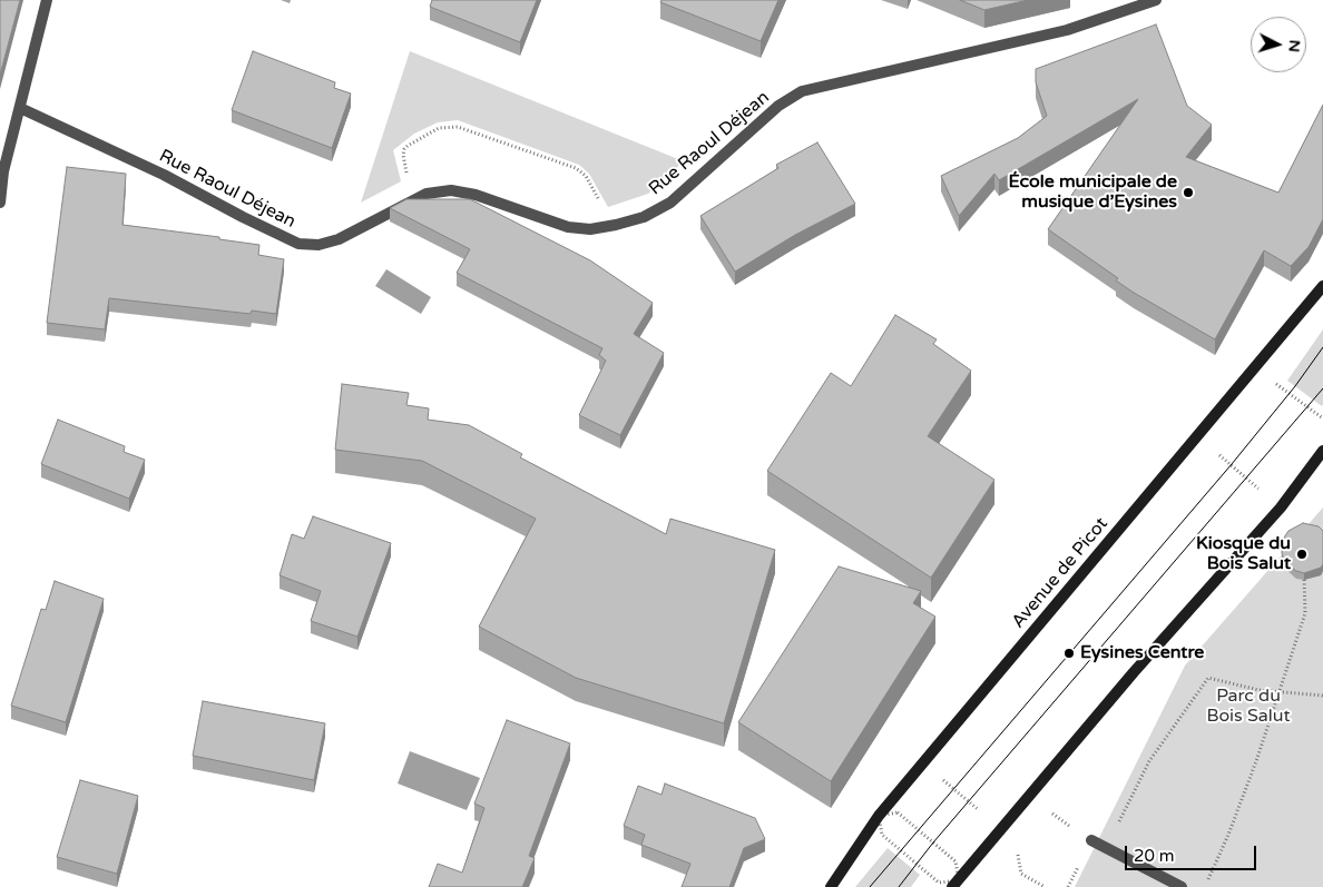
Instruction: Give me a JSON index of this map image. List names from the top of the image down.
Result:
{
  "streets": {
    "street": ["Rue Raoul Déjean", "Avenue de Picot"]
  },
  "parks": ["Parc du Bois Salut"],
  "places": ["École municipale de musique d’Eysines", "Kiosque du Bois Salut", "Eysines Centre"],
  "scale_bar": "20 m",
  "north": "right"
}
